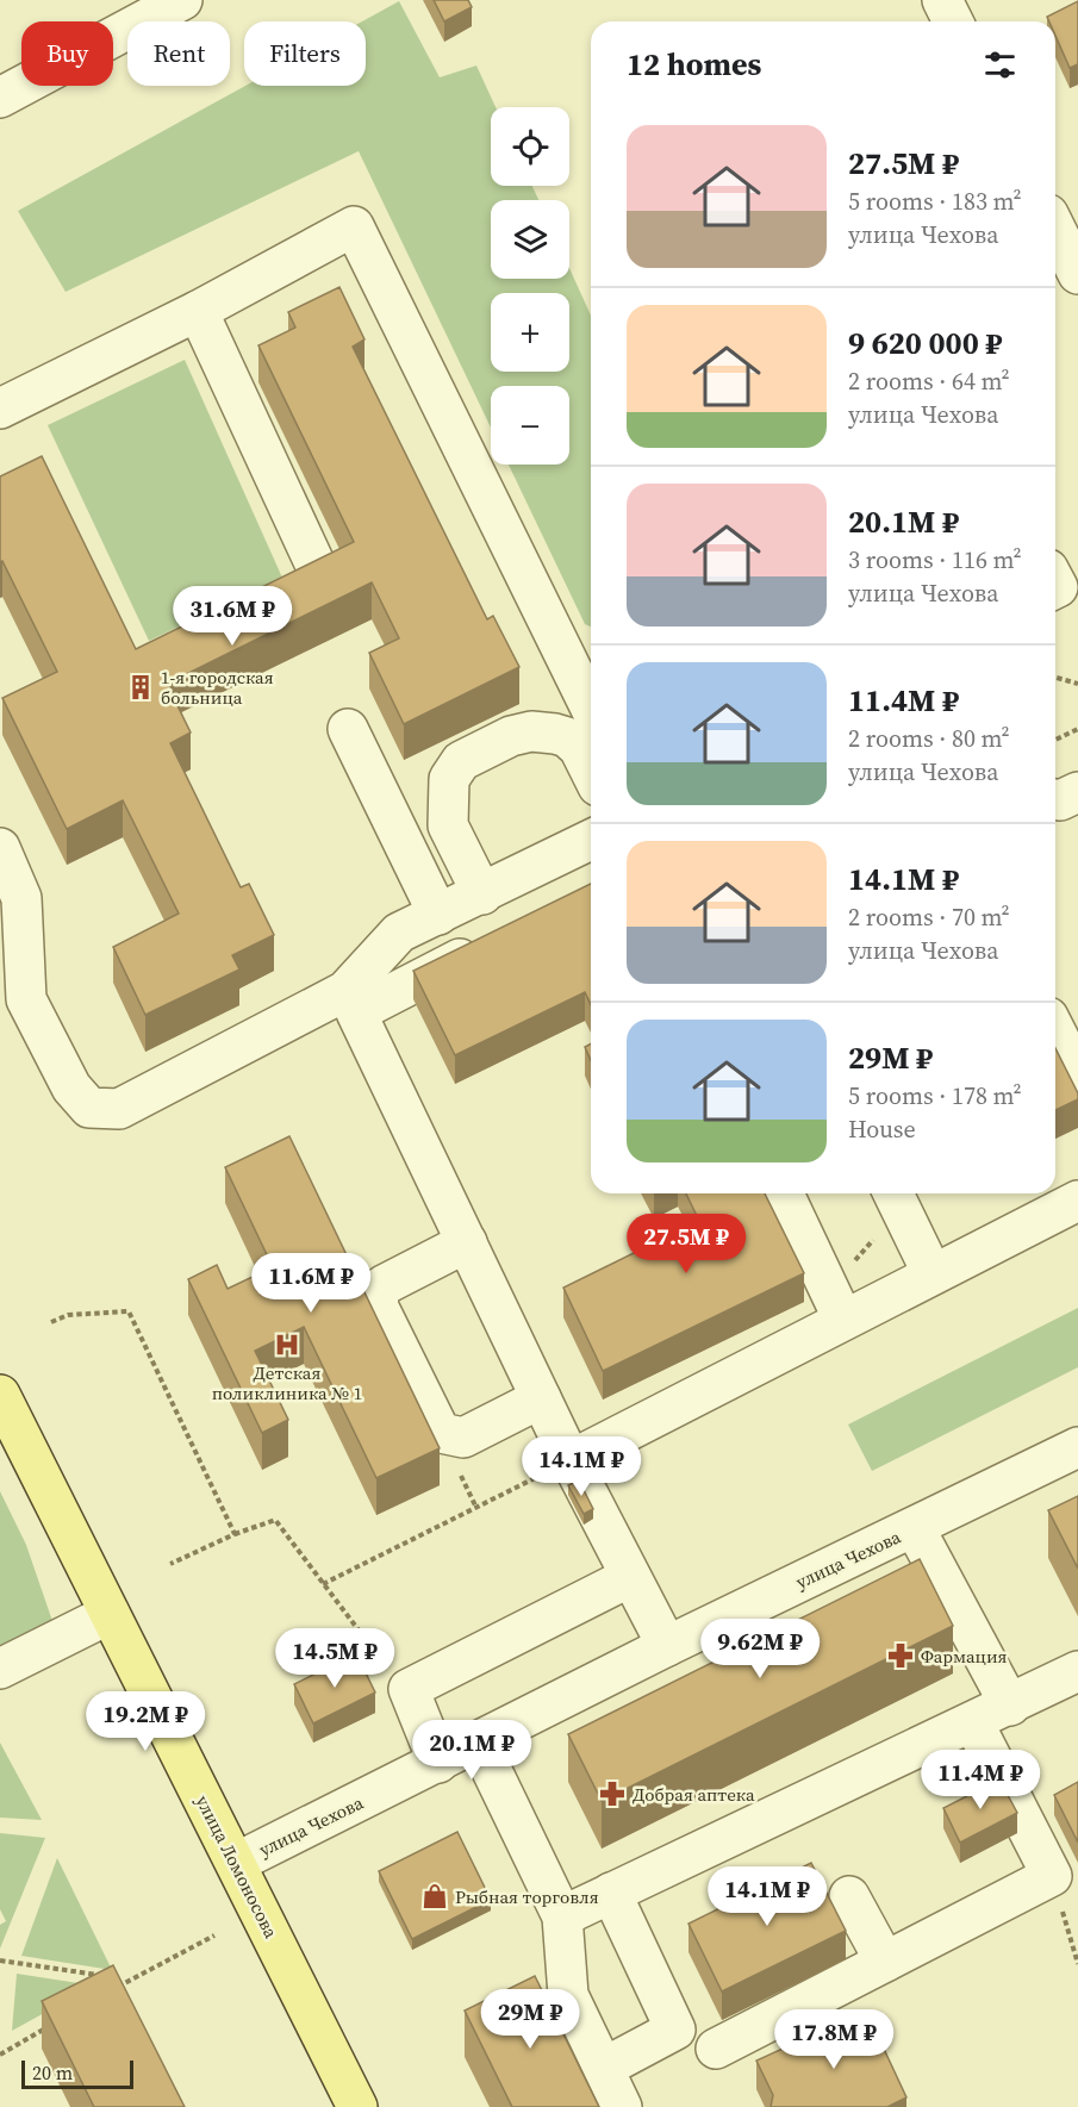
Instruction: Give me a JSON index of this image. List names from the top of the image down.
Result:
{
  "streets": {
    "main road": ["улица Ломоносова"],
    "street": ["улица Чехова"]
  },
  "crossings": [
    ["улица Чехова", "улица Ломоносова"]
  ],
  "places": {
    "building": ["1-я городская больница"],
    "hospital": ["Детская поликлиника № 1"],
    "pharmacy": ["Фармация", "Добрая аптека"],
    "shop": ["Рыбная торговля"]
  },
  "scale_bar": "20 m",
  "page": {
    "chip": ["Buy", "Rent", "Filters"],
    "heading": "12 homes",
    "map_buttons": ["+", "−"],
    "list": [
      {
        "name": "27.5M ₽",
        "note": "5 rooms · 183 m² · улица Чехова"
      },
      {
        "name": "9 620 000 ₽",
        "note": "2 rooms · 64 m² · улица Чехова"
      },
      {
        "name": "20.1M ₽",
        "note": "3 rooms · 116 m² · улица Чехова"
      },
      {
        "name": "11.4M ₽",
        "note": "2 rooms · 80 m² · улица Чехова"
      },
      {
        "name": "14.1M ₽",
        "note": "2 rooms · 70 m² · улица Чехова"
      },
      {
        "name": "29M ₽",
        "note": "5 rooms · 178 m² · House"
      }
    ],
    "price": [
      "31.6M ₽",
      "27.5M ₽",
      "11.6M ₽",
      "14.1M ₽",
      "9.62M ₽",
      "14.5M ₽",
      "19.2M ₽",
      "20.1M ₽",
      "11.4M ₽",
      "14.1M ₽",
      "29M ₽",
      "17.8M ₽"
    ],
    "scale": "20 m"
  }
}
